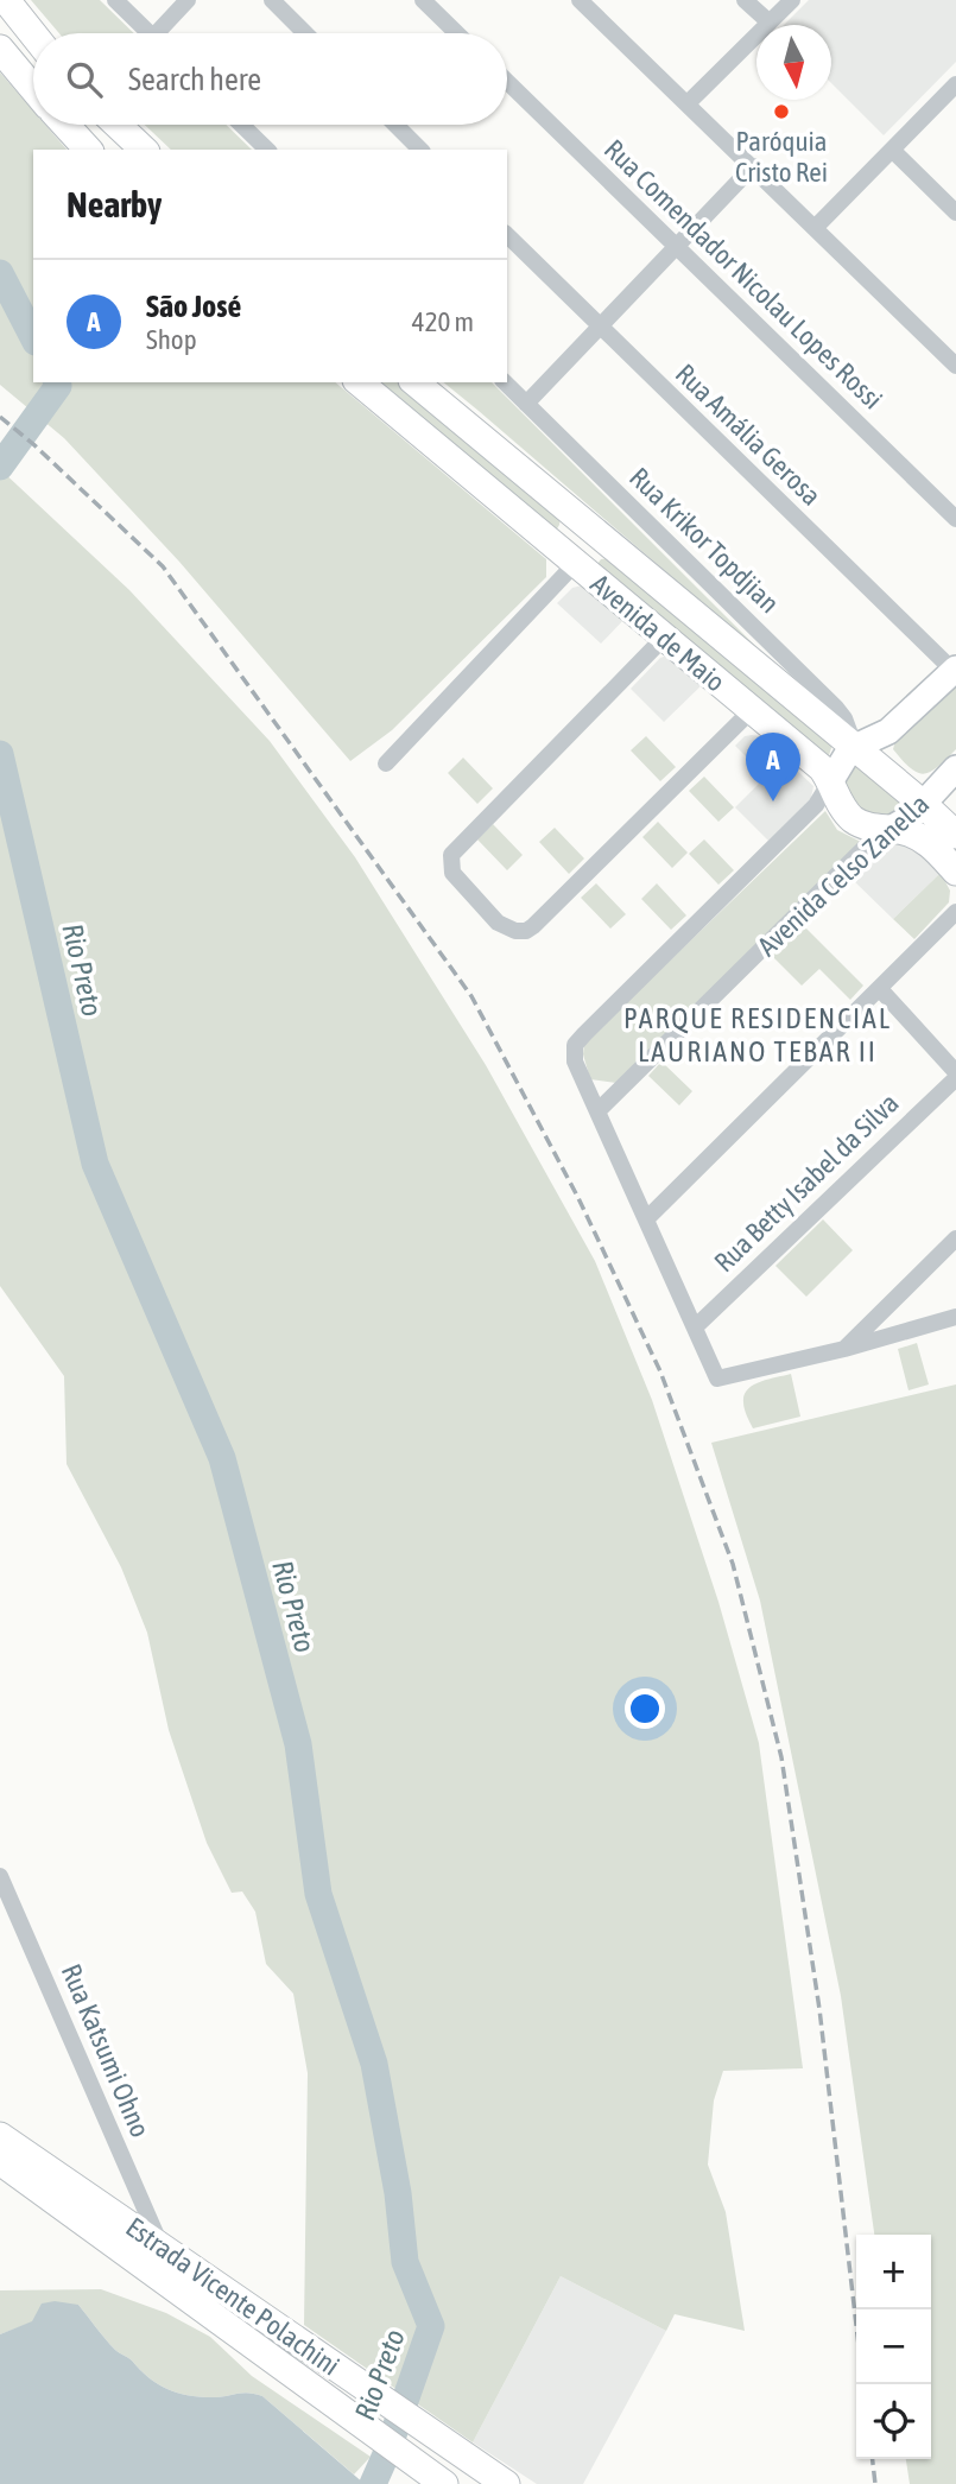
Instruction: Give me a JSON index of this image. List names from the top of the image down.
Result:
{
  "streets": {
    "main road": ["Avenida de Maio", "Estrada Vicente Polachini"],
    "street": [
      "Rua Comendador Nicolau Lopes Rossi",
      "Rua Amália Gerosa",
      "Rua Krikor Topdjian",
      "Avenida Celso Zanella",
      "Rua Betty Isabel da Silva",
      "Rua Katsumi Ohno"
    ]
  },
  "crossings": [
    ["Rua Krikor Topdjian", "Avenida de Maio"],
    ["Avenida de Maio", "Avenida Celso Zanella"],
    ["Rua Katsumi Ohno", "Estrada Vicente Polachini"]
  ],
  "districts": ["PARQUE RESIDENCIAL LAURIANO TEBAR II"],
  "water": ["Rio Preto"],
  "places": ["Paróquia Cristo Rei"],
  "north": "bottom",
  "page": {
    "search": "Search here",
    "heading": "Nearby",
    "list": [
      {
        "mark": "A",
        "name": "São José",
        "note": "Shop",
        "value": "420 m"
      }
    ],
    "pins": "A",
    "map_buttons": ["+", "−"]
  }
}
